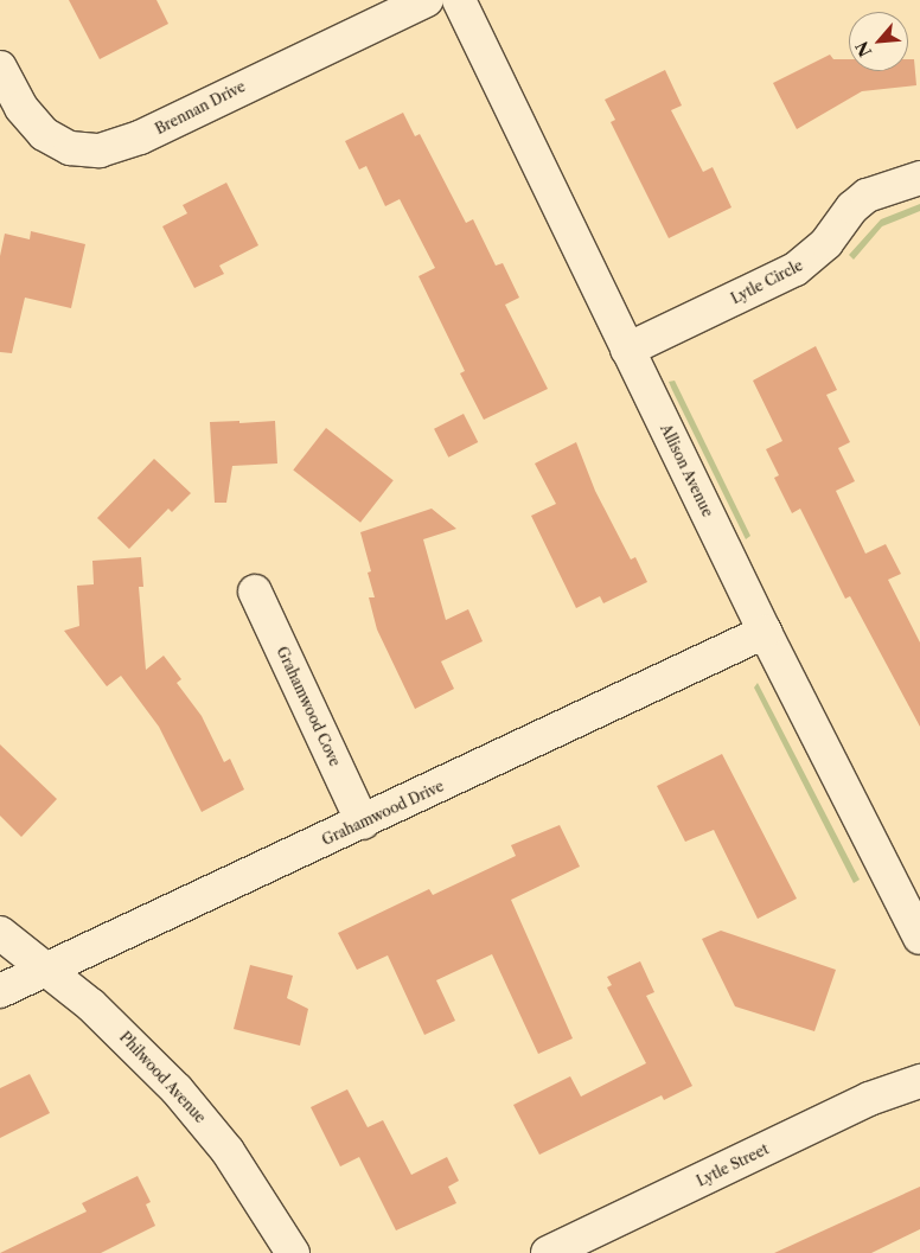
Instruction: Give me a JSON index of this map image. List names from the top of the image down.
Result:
{
  "streets": {
    "street": [
      "Brennan Drive",
      "Lytle Circle",
      "Allison Avenue",
      "Grahamwood Cove",
      "Grahamwood Drive",
      "Philwood Avenue",
      "Lytle Street"
    ]
  },
  "crossings": [
    ["Lytle Circle", "Allison Avenue"],
    ["Allison Avenue", "Grahamwood Drive"],
    ["Grahamwood Cove", "Grahamwood Drive"],
    ["Grahamwood Drive", "Philwood Avenue"]
  ],
  "north": "bottom left"
}
